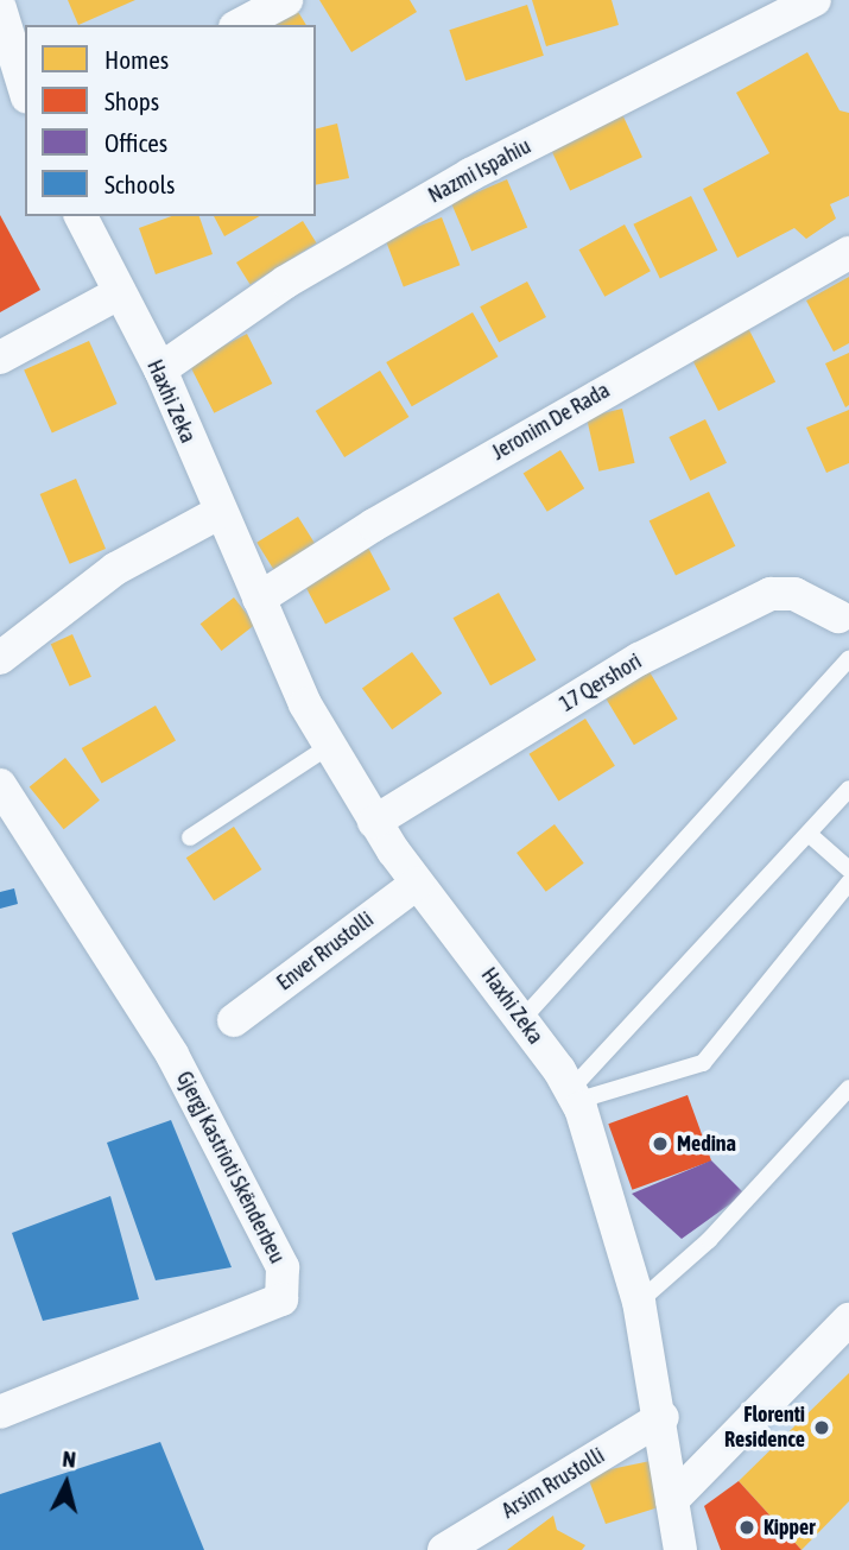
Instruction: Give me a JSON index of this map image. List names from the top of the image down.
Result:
{
  "streets": {
    "street": [
      "Nazmi Ispahiu",
      "Haxhi Zeka",
      "Jeronim De Rada",
      "17 Qershori",
      "Enver Rrustolli",
      "Gjergj Kastrioti Skënderbeu",
      "Arsim Rrustolli"
    ]
  },
  "crossings": [
    ["Nazmi Ispahiu", "Haxhi Zeka"],
    ["Haxhi Zeka", "Jeronim De Rada"],
    ["Haxhi Zeka", "17 Qershori"],
    ["Haxhi Zeka", "Enver Rrustolli"],
    ["Haxhi Zeka", "Arsim Rrustolli"]
  ],
  "places": ["Medina", "Florenti Residence", "Kipper"],
  "legend": [
    "Homes",
    "Shops",
    "Offices",
    "Schools"
  ],
  "north": "top"
}
